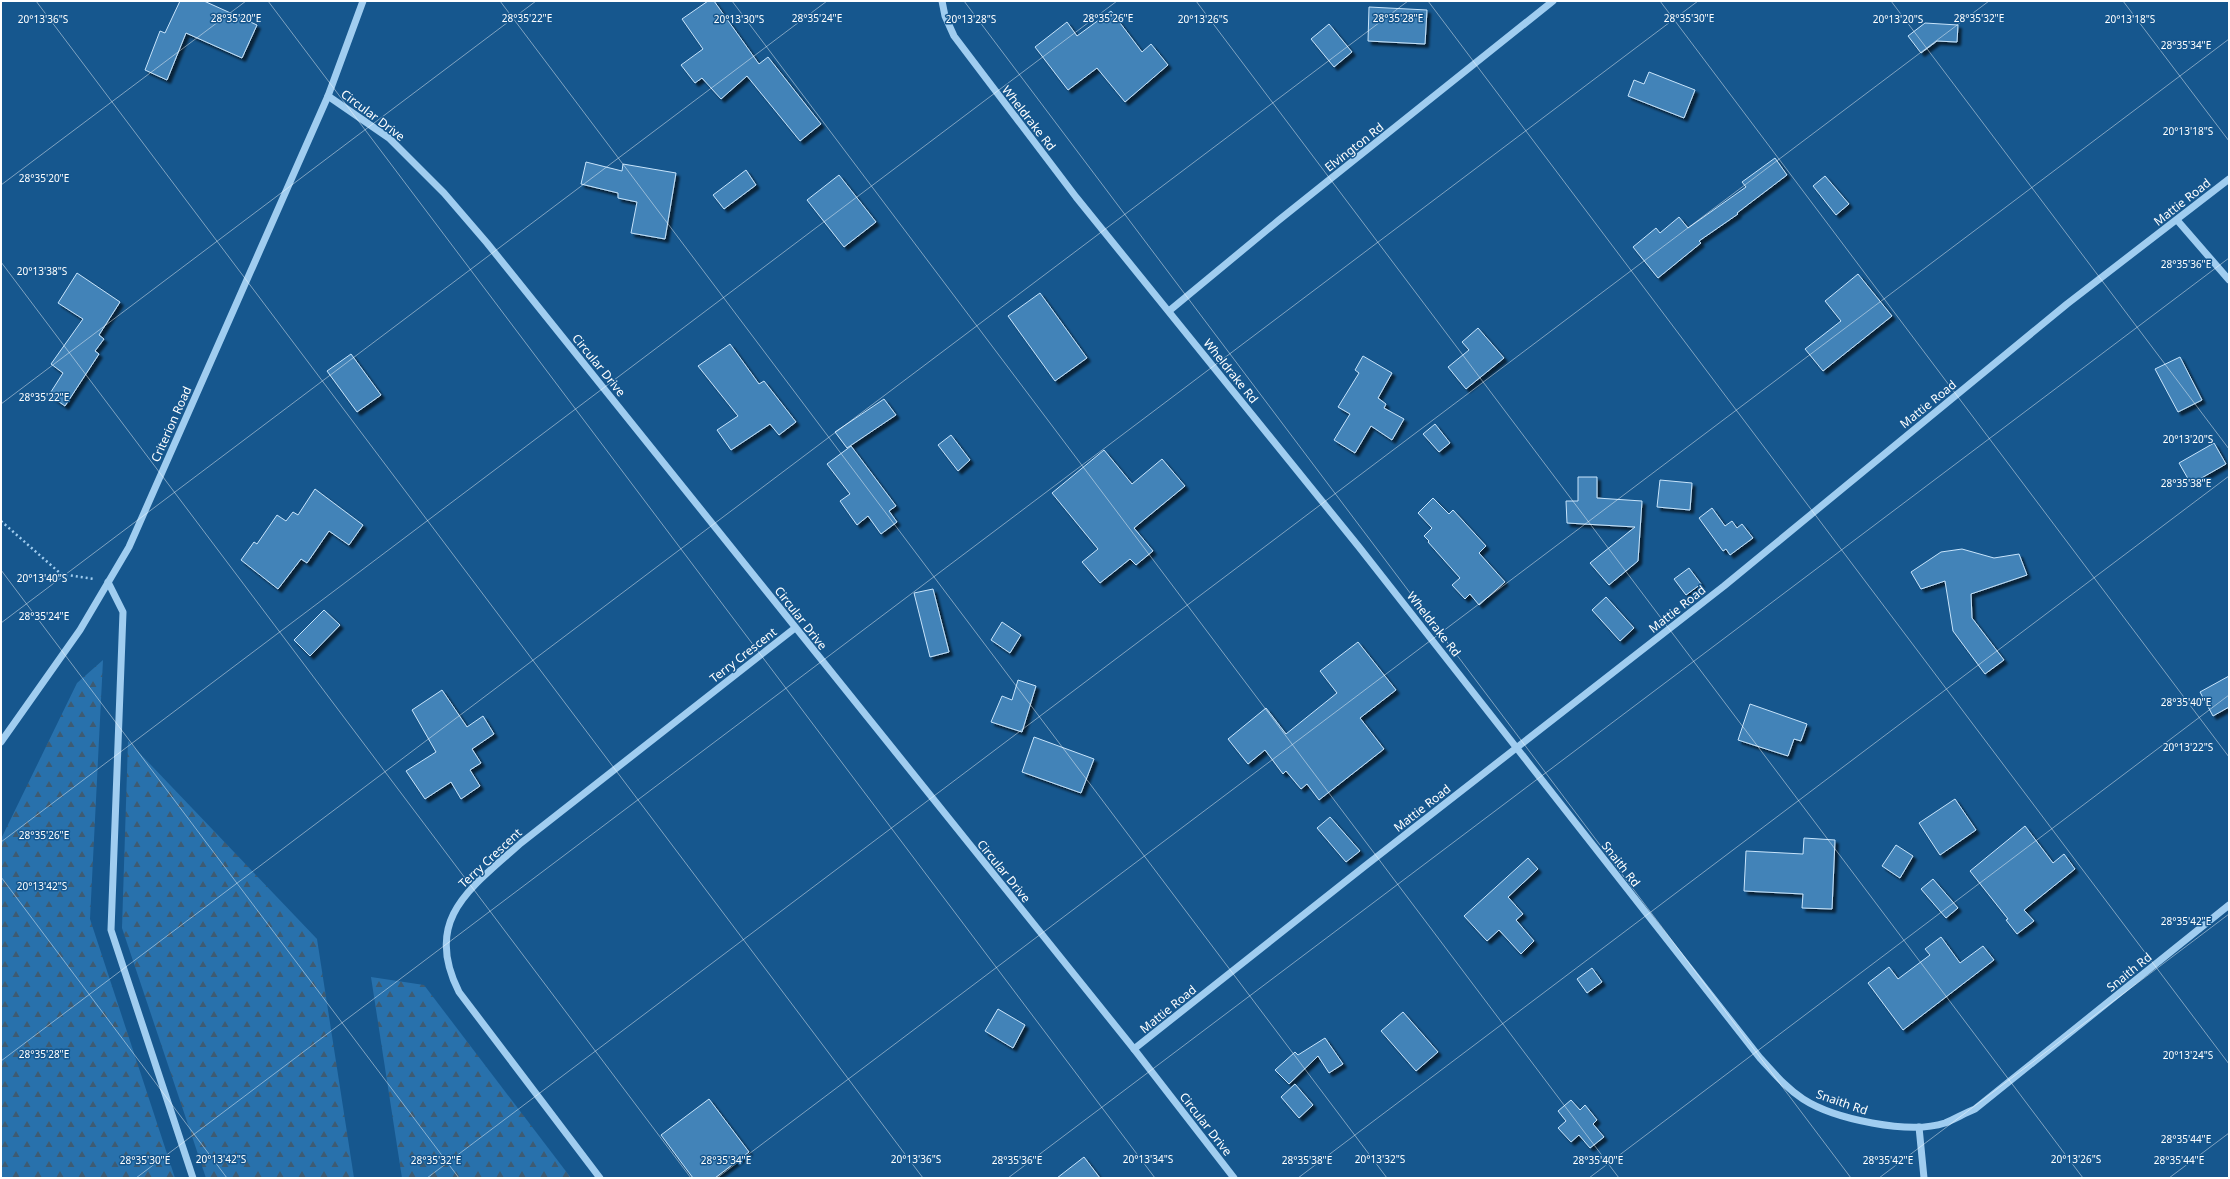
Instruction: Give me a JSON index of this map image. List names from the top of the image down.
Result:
{
  "streets": {
    "street": [
      "Circular Drive",
      "Wheldrake Rd",
      "Elvington Rd",
      "Mattie Road",
      "Criterion Road",
      "Terry Crescent",
      "Snaith Rd"
    ]
  },
  "crossings": [
    ["Circular Drive", "Mattie Road"],
    ["Circular Drive", "Criterion Road"],
    ["Circular Drive", "Terry Crescent"],
    ["Wheldrake Rd", "Elvington Rd"],
    ["Wheldrake Rd", "Mattie Road"],
    ["Wheldrake Rd", "Snaith Rd"],
    ["Mattie Road", "Snaith Rd"]
  ],
  "coordinates": [
    "28°35'20\"E",
    "28°35'22\"E",
    "28°35'24\"E",
    "28°35'26\"E",
    "28°35'28\"E",
    "28°35'30\"E",
    "28°35'32\"E",
    "20°13'36\"S",
    "20°13'30\"S",
    "20°13'28\"S",
    "20°13'26\"S",
    "20°13'20\"S",
    "20°13'18\"S",
    "28°35'34\"E",
    "28°35'36\"E",
    "20°13'38\"S",
    "28°35'38\"E",
    "20°13'40\"S",
    "28°35'40\"E",
    "20°13'22\"S",
    "20°13'42\"S",
    "28°35'42\"E",
    "20°13'24\"S",
    "28°35'44\"E",
    "20°13'34\"S",
    "20°13'32\"S"
  ]
}
